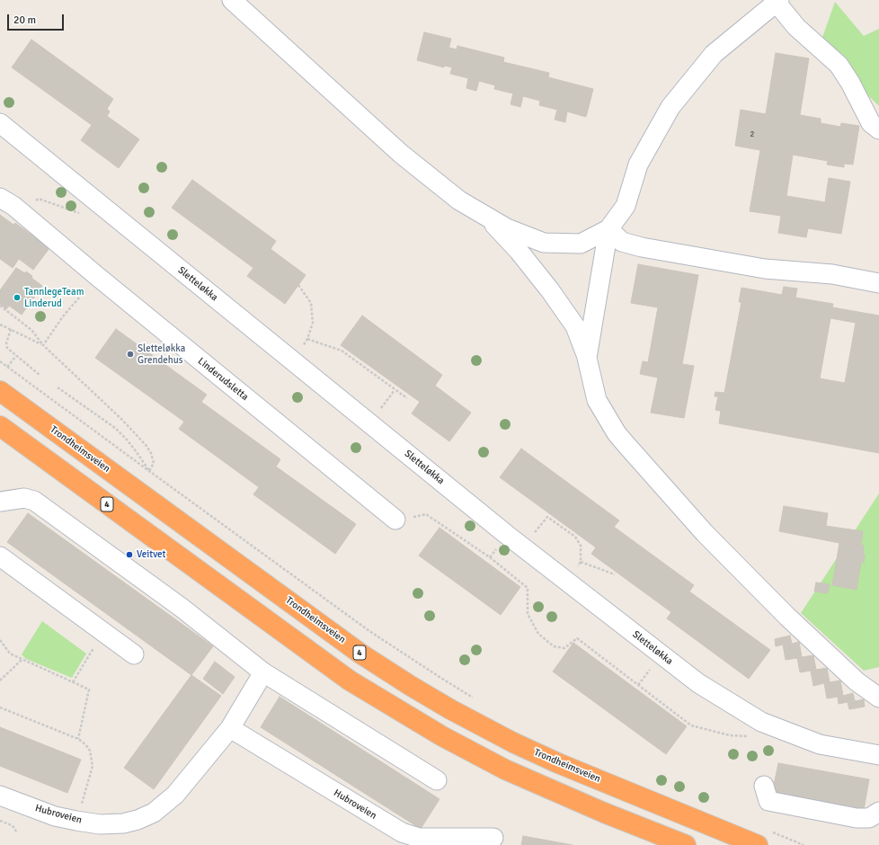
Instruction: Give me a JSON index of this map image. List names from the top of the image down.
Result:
{
  "streets": {
    "highway": ["Trondheimsveien", "4"],
    "street": ["Sletteløkka", "Linderudsletta", "Hubroveien"]
  },
  "places": ["TannlegeTeam Linderud", "Sletteløkka Grendehus", "Veitvet"],
  "house_numbers": ["2"],
  "scale_bar": "20 m"
}
